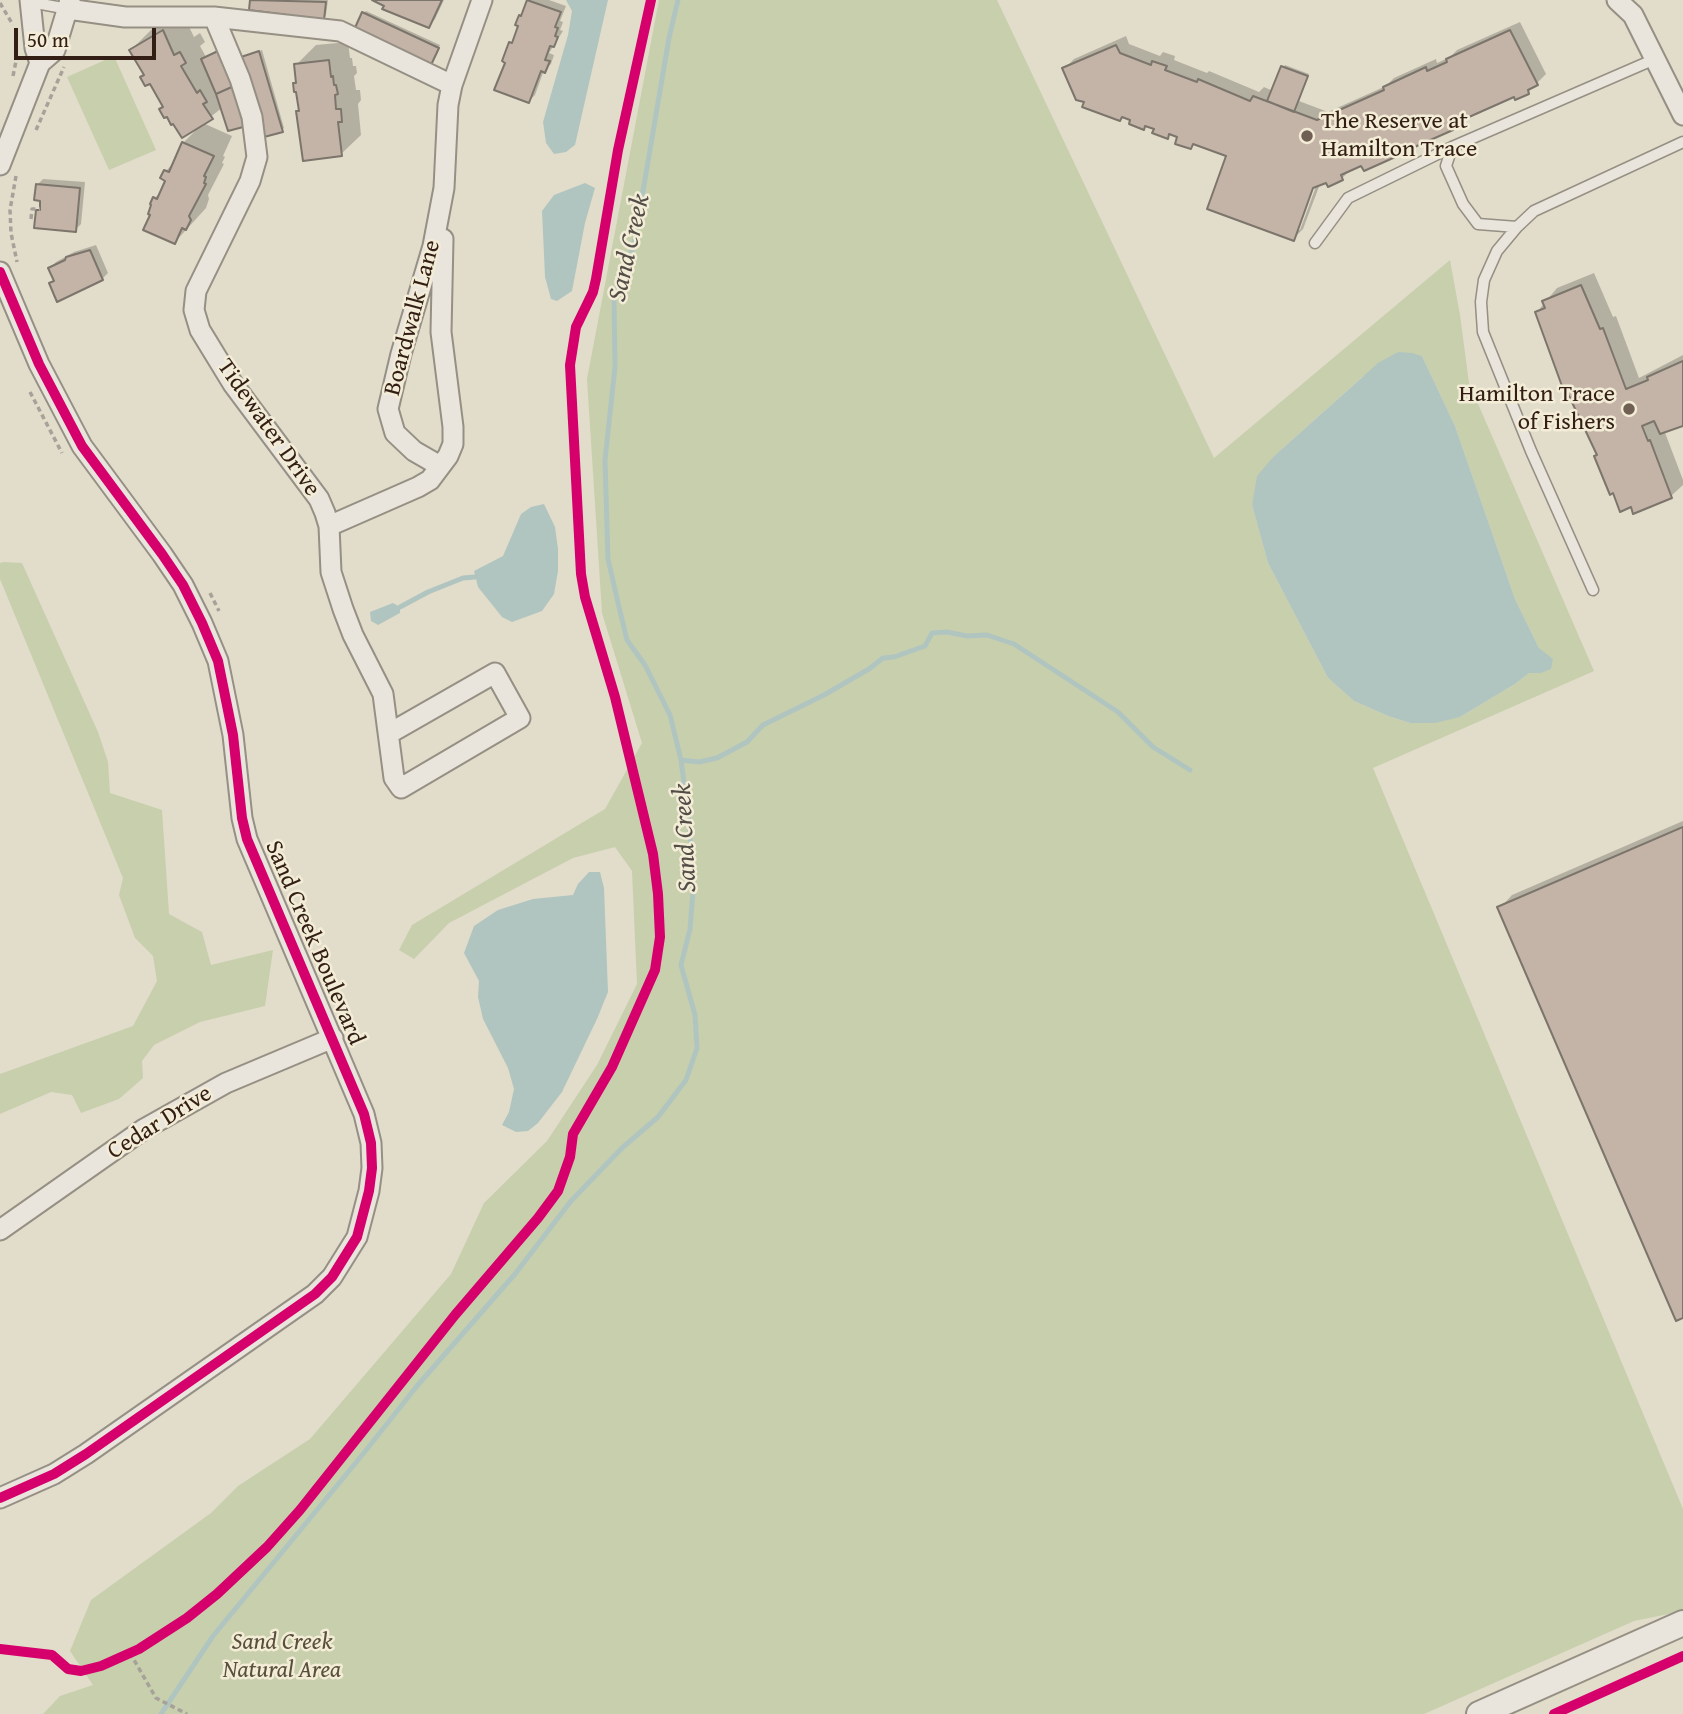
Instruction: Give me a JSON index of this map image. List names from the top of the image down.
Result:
{
  "streets": {
    "street": [
      "Boardwalk Lane",
      "Tidewater Drive",
      "Sand Creek Boulevard",
      "Cedar Drive"
    ]
  },
  "crossings": [
    ["Boardwalk Lane", "Tidewater Drive"],
    ["Sand Creek Boulevard", "Cedar Drive"]
  ],
  "water": ["Sand Creek"],
  "parks": ["Sand Creek Natural Area"],
  "places": ["The Reserve at Hamilton Trace", "Hamilton Trace of Fishers"],
  "scale_bar": "50 m"
}
